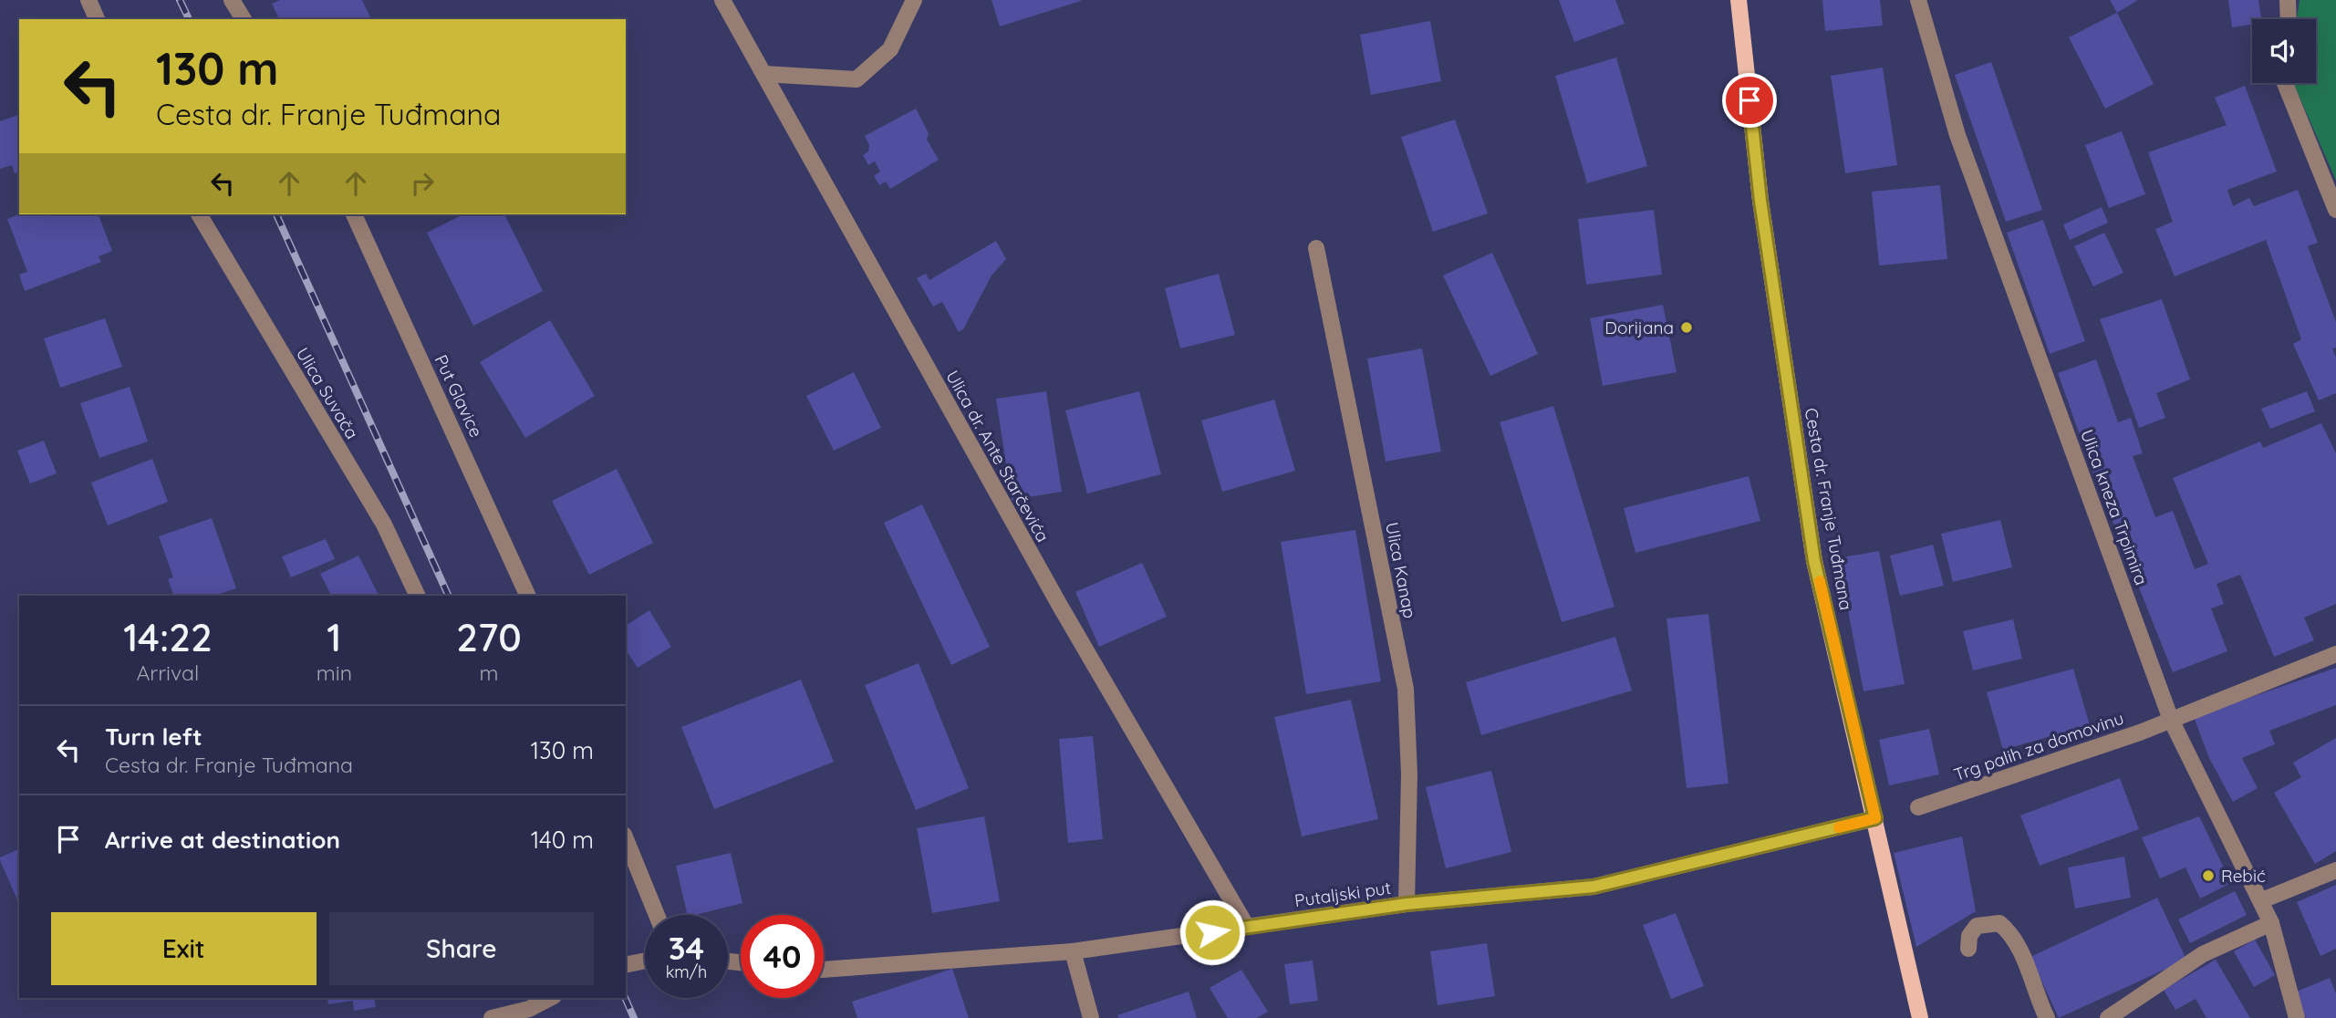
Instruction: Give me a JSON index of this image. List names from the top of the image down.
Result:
{
  "streets": {
    "main road": ["Cesta dr. Franje Tuđmana"],
    "street": [
      "Ulica Suvača",
      "Put Glavice",
      "Ulica dr. Ante Starčevića",
      "Ulica kneza Trpimira",
      "Ulica Kanap",
      "Trg palih za domovinu",
      "Putaljski put"
    ]
  },
  "crossings": [
    ["Ulica dr. Ante Starčevića", "Putaljski put"],
    ["Ulica kneza Trpimira", "Trg palih za domovinu"],
    ["Cesta dr. Franje Tuđmana", "Putaljski put"],
    ["Ulica Kanap", "Putaljski put"]
  ],
  "places": ["Dorijana", "Rebić"],
  "page": {
    "turn": ["130 m", "Cesta dr. Franje Tuđmana"],
    "eta": [
      "14:22",
      "Arrival",
      "1",
      "min",
      "270",
      "m"
    ],
    "list": [
      {
        "name": "Turn left",
        "note": "Cesta dr. Franje Tuđmana",
        "value": "130 m"
      },
      {
        "name": "Arrive at destination",
        "value": "140 m"
      }
    ],
    "buttons": ["Exit", "Share"],
    "speed": "34 km/h",
    "limit": "40"
  }
}
